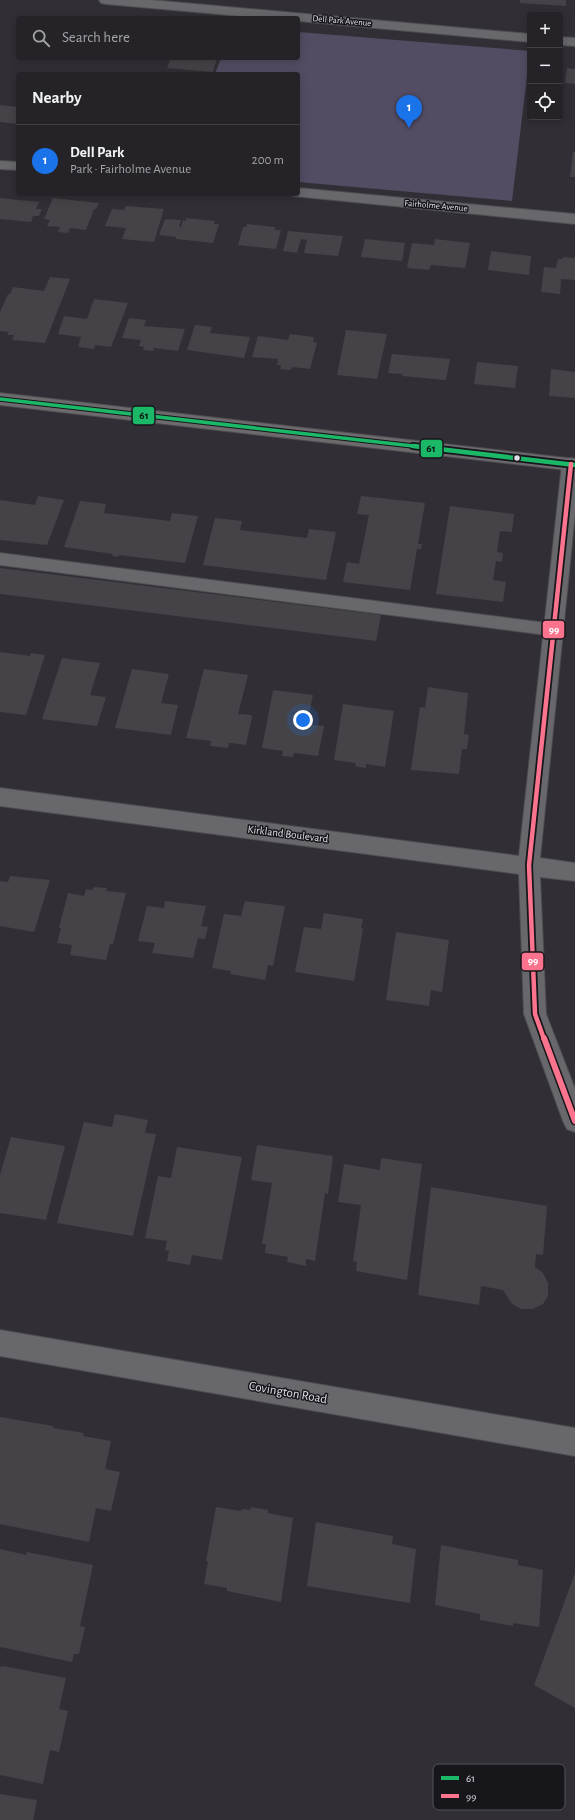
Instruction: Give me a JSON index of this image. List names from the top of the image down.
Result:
{
  "streets": {
    "street": [
      "Dell Park Avenue",
      "Fairholme Avenue",
      "Kirkland Boulevard",
      "Covington Road"
    ]
  },
  "lines": ["transit line 61", "transit line 99"],
  "legend": ["61", "99"],
  "page": {
    "map_buttons": ["+", "−"],
    "search": "Search here",
    "heading": "Nearby",
    "pins": "1",
    "list": [
      {
        "mark": "1",
        "name": "Dell Park",
        "note": "Park · Fairholme Avenue",
        "value": "200 m"
      }
    ]
  }
}
